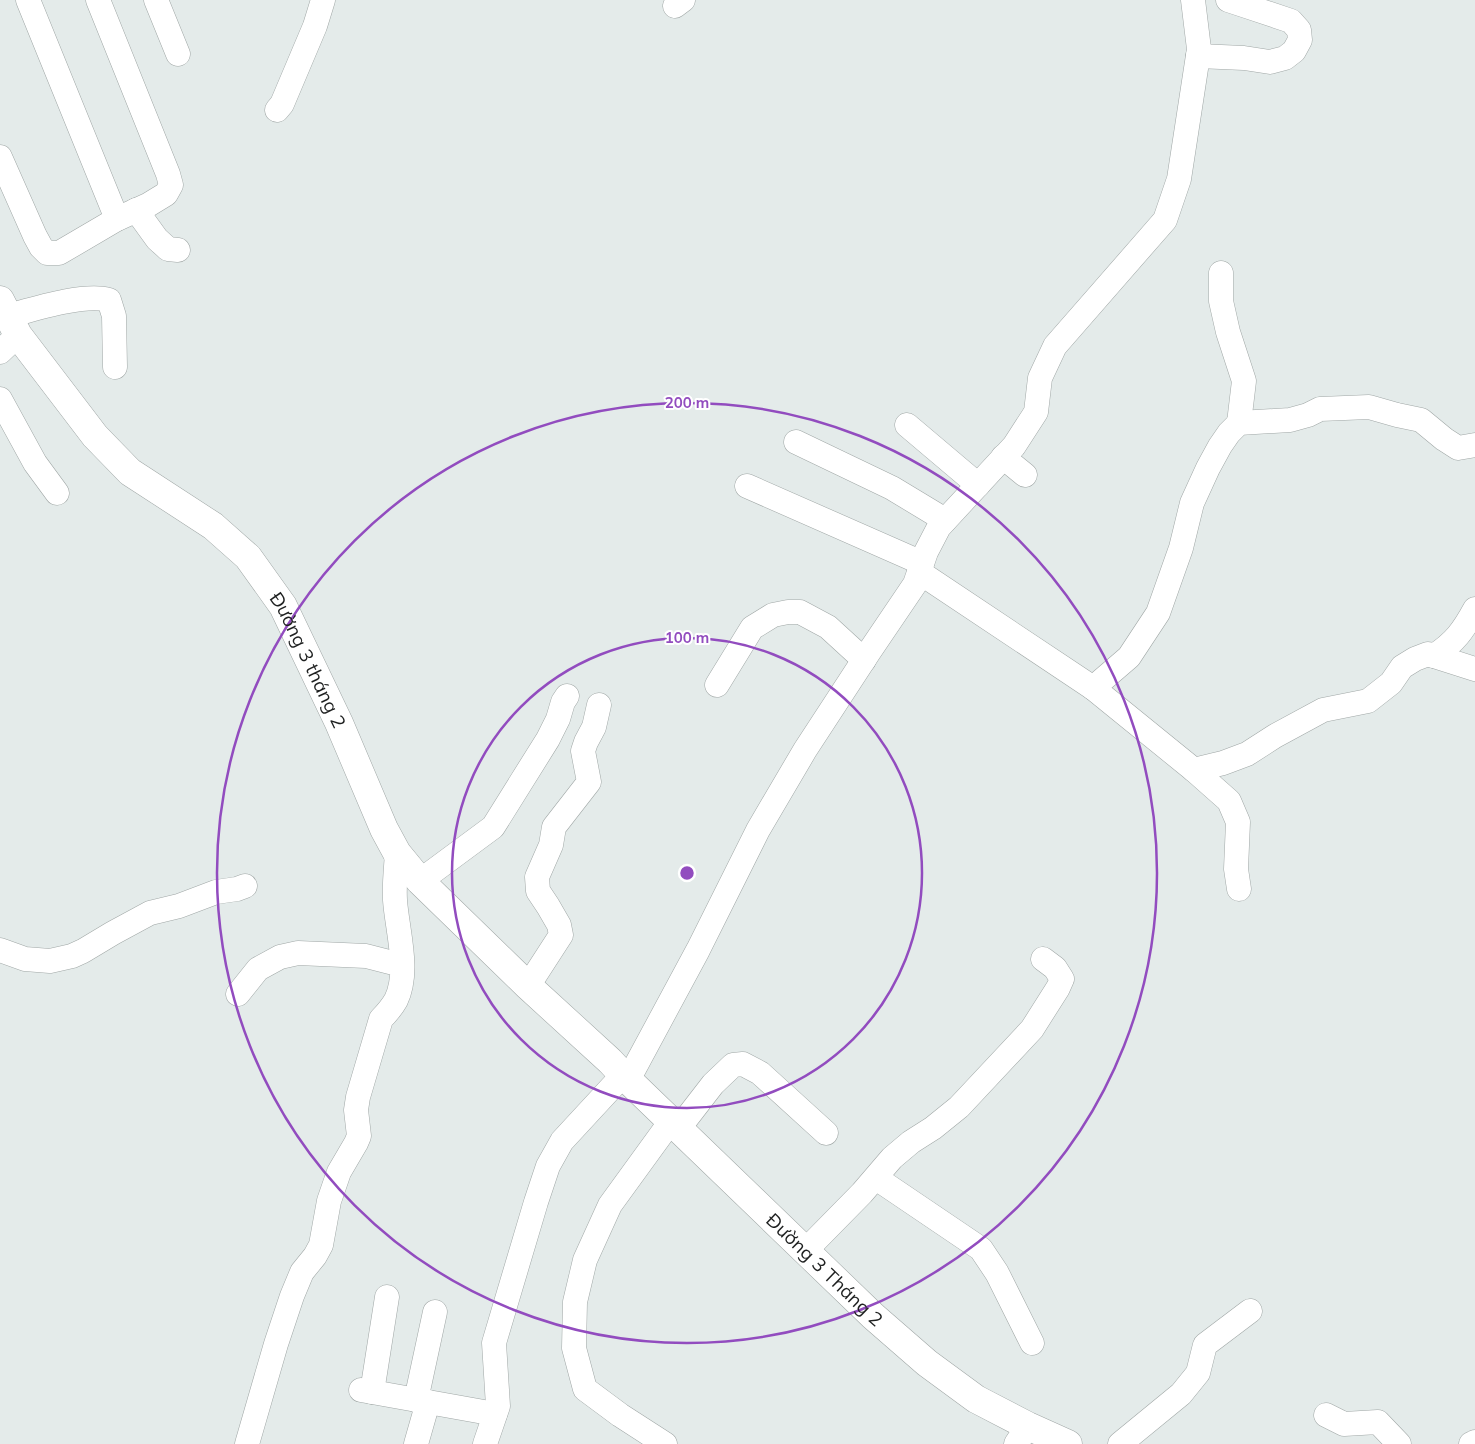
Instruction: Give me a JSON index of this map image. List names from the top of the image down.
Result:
{
  "streets": {
    "main road": ["Đường 3 tháng 2", "Đường 3 Tháng 2"]
  },
  "crossings": [
    ["Đường 3 tháng 2", "Đường 3 Tháng 2"]
  ],
  "rings": ["200 m", "100 m"]
}
